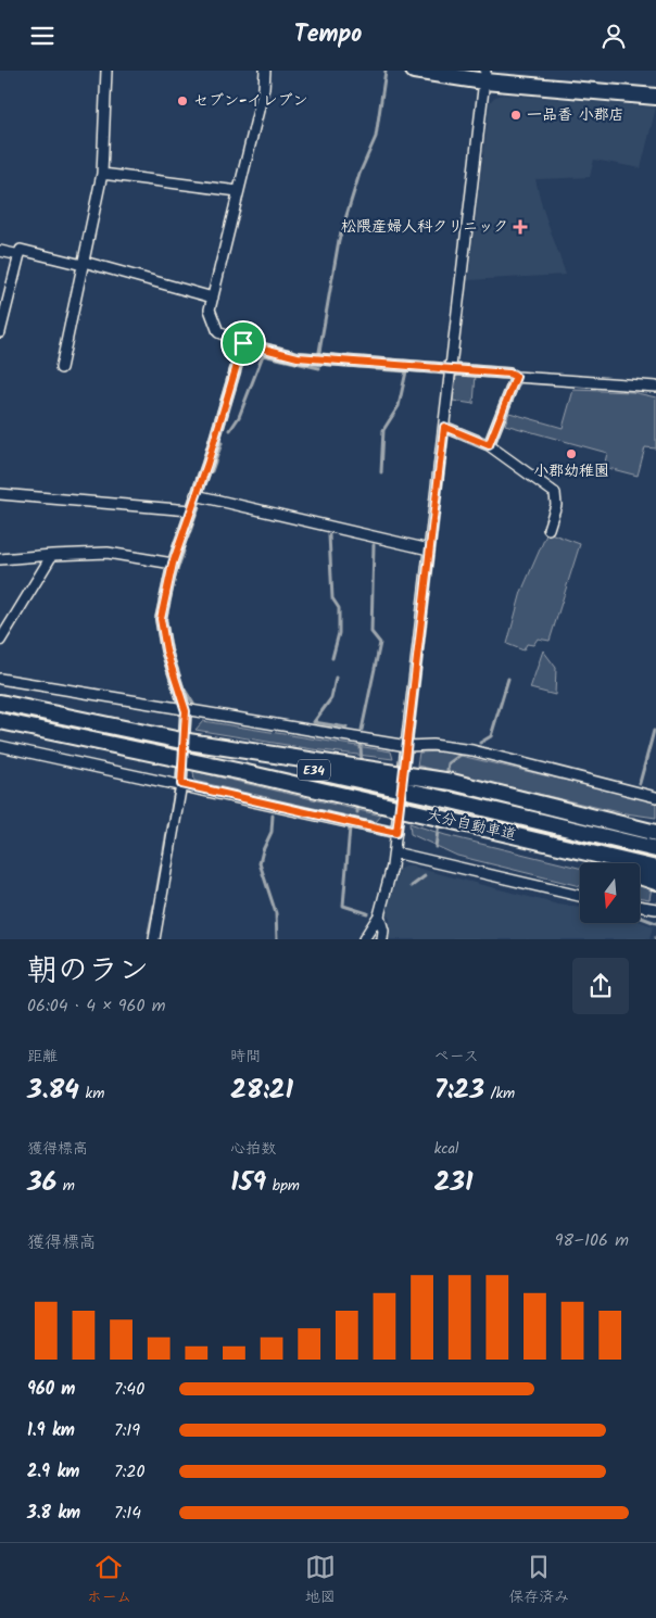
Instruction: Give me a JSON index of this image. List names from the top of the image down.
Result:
{
  "streets": {
    "highway": ["E34", "大分自動車道"]
  },
  "places": {
    "other": ["セブン-イレブン", "一品香 小郡店", "小郡幼稚園"],
    "health": ["松隈産婦人科クリニック"]
  },
  "north": "bottom",
  "page": {
    "header": "Tempo",
    "heading": ["朝のラン", "06:04 · 4 × 960 m"],
    "stats": [
      ["距離", "3.84 km"],
      ["時間", "28:21"],
      ["ペース", "7:23 /km"],
      ["獲得標高", "36 m"],
      ["心拍数", "159 bpm"],
      ["kcal", "231"]
    ],
    "chart": ["獲得標高", "98–106 m"],
    "list": [
      {
        "name": "960 m",
        "note": "7:40"
      },
      {
        "name": "1.9 km",
        "note": "7:19"
      },
      {
        "name": "2.9 km",
        "note": "7:20"
      },
      {
        "name": "3.8 km",
        "note": "7:14"
      }
    ],
    "tabs": ["ホーム", "地図", "保存済み"]
  }
}
